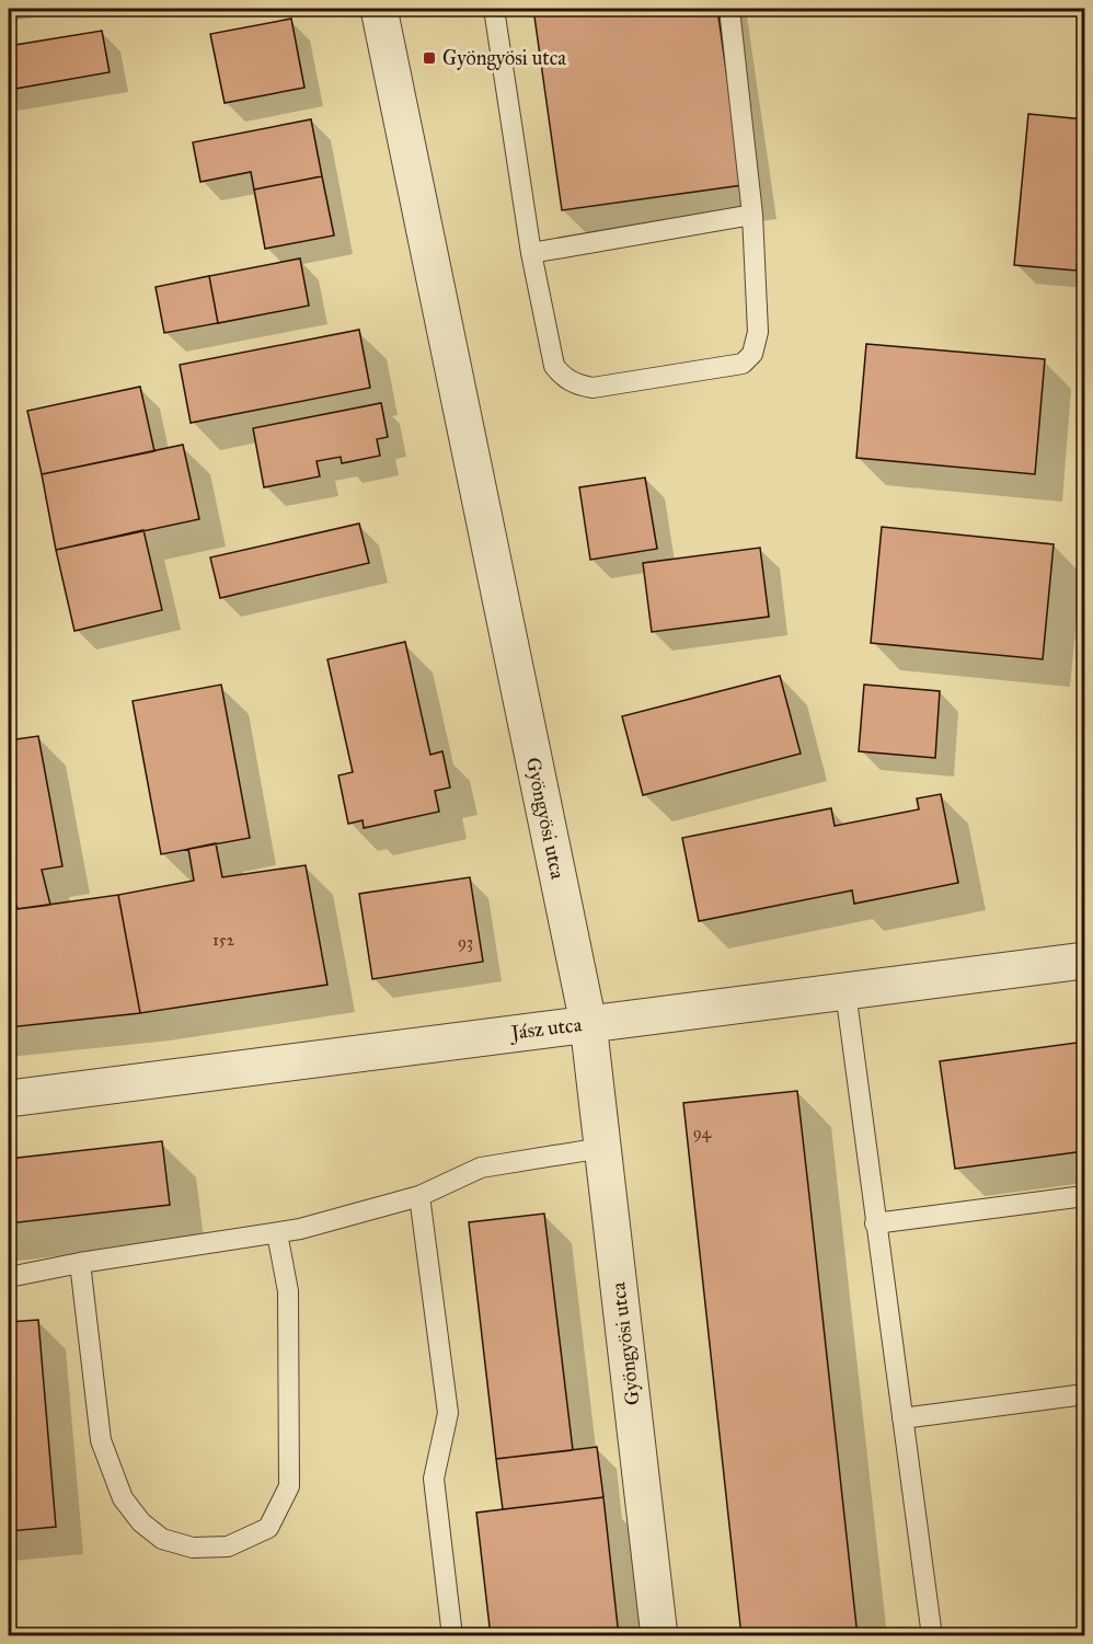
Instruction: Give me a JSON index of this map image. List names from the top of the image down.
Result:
{
  "streets": {
    "street": ["Gyöngyösi utca", "Jász utca"]
  },
  "crossings": [
    ["Gyöngyösi utca", "Jász utca"]
  ],
  "places": {
    "transit": ["Gyöngyösi utca"]
  },
  "house_numbers": ["152", "93", "94"]
}
